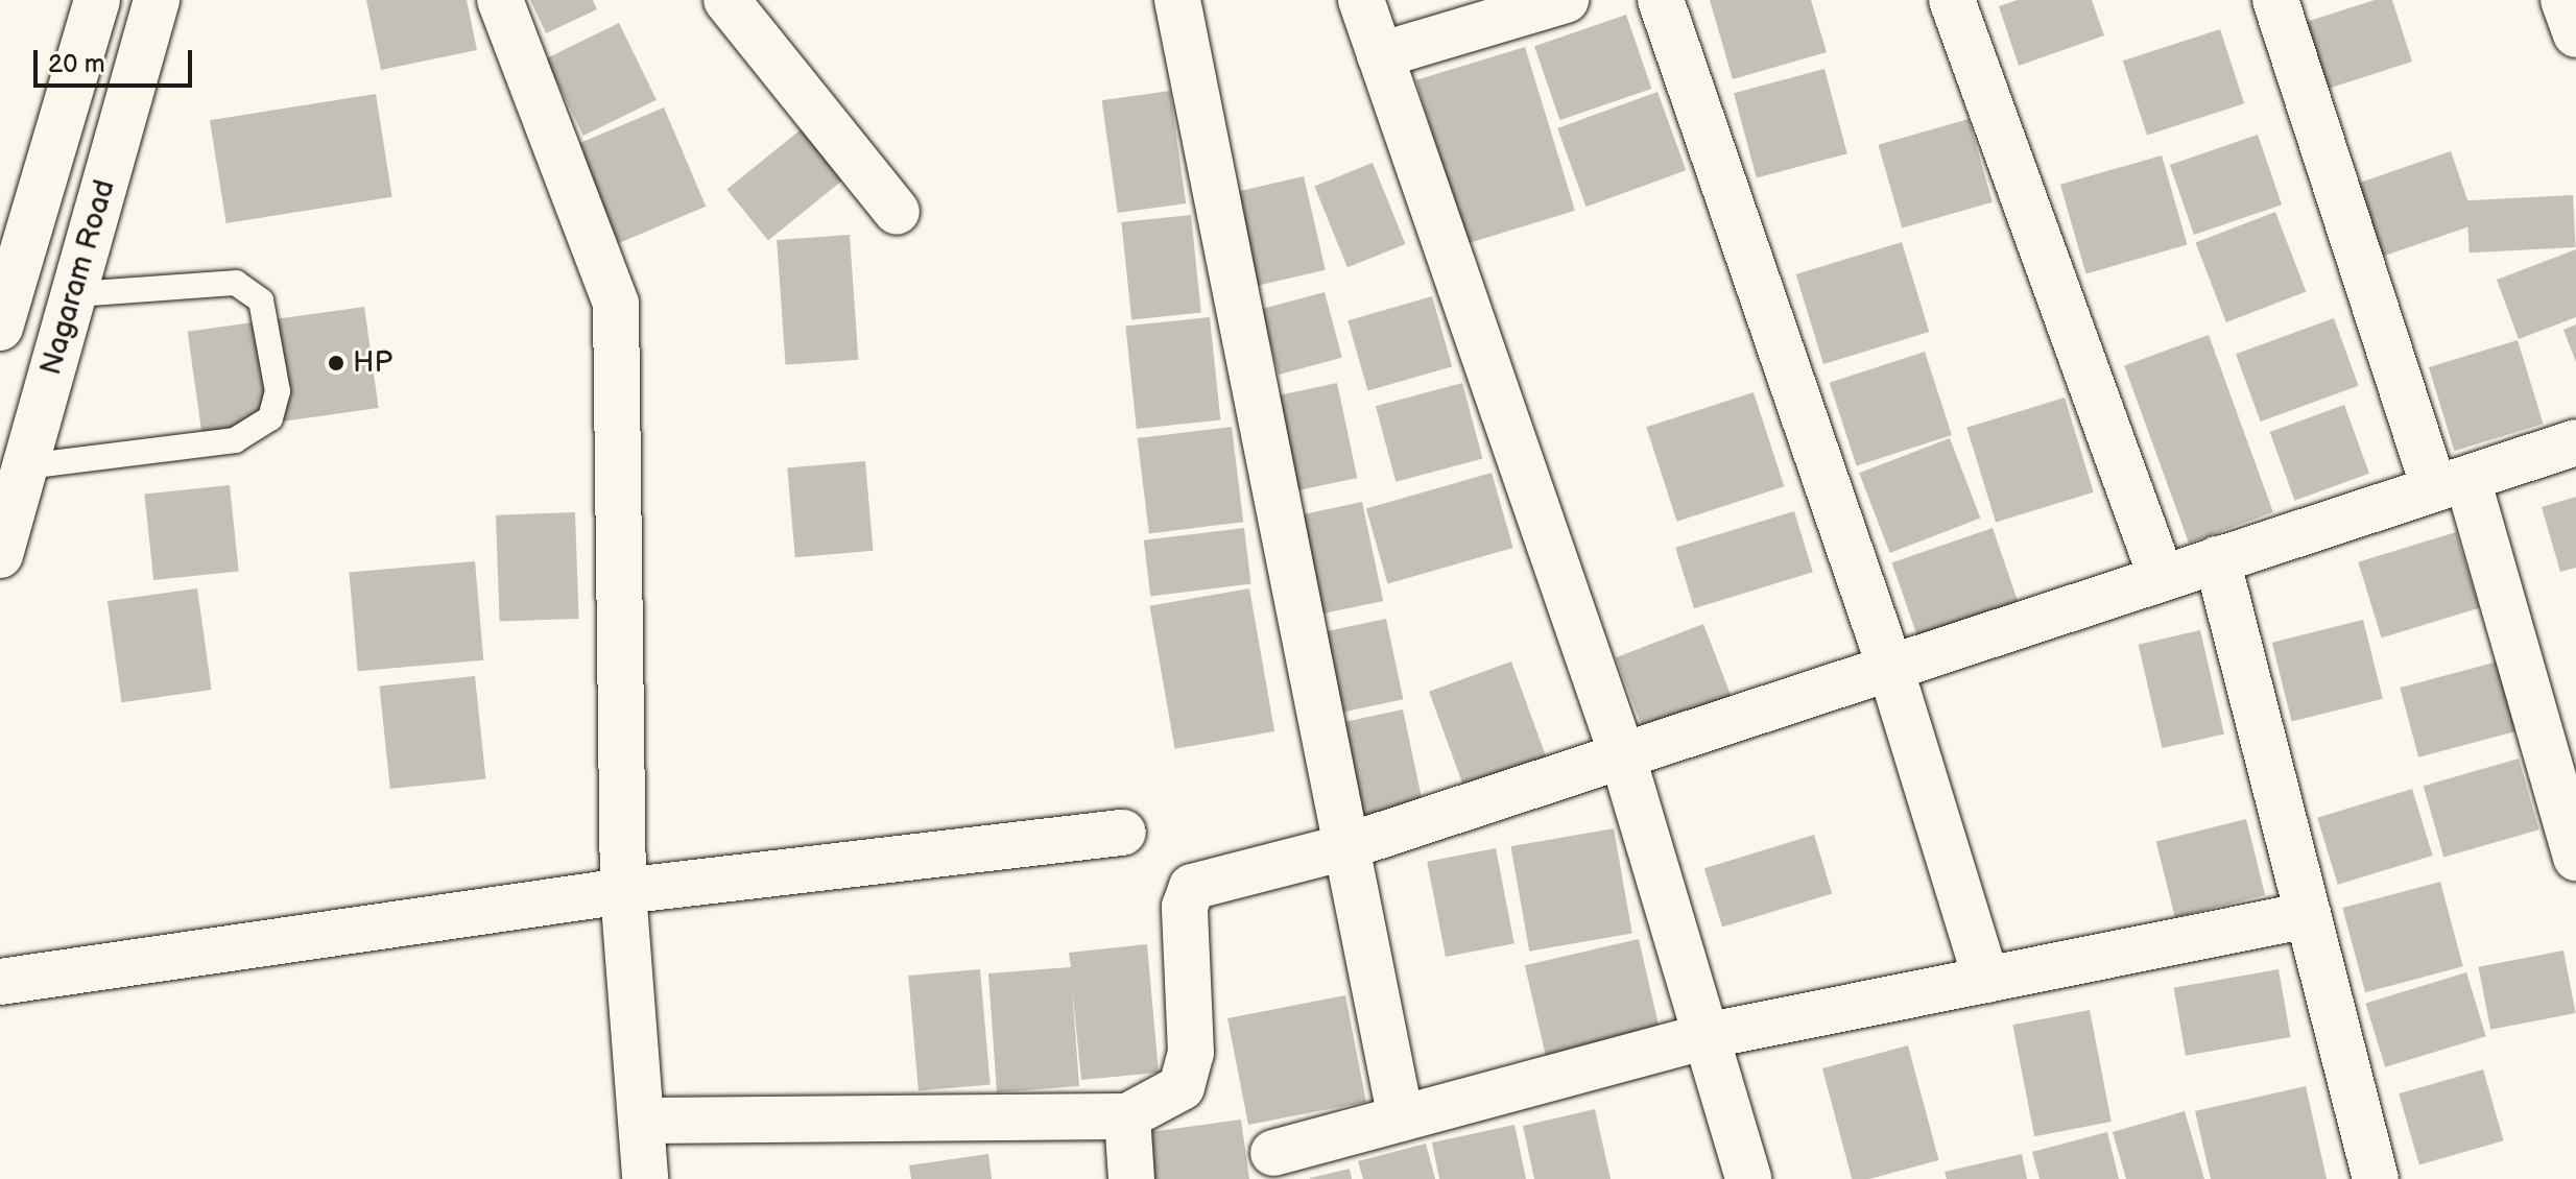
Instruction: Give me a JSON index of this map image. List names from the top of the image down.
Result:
{
  "streets": {
    "street": ["Nagaram Road"]
  },
  "places": ["HP"],
  "scale_bar": "20 m"
}
